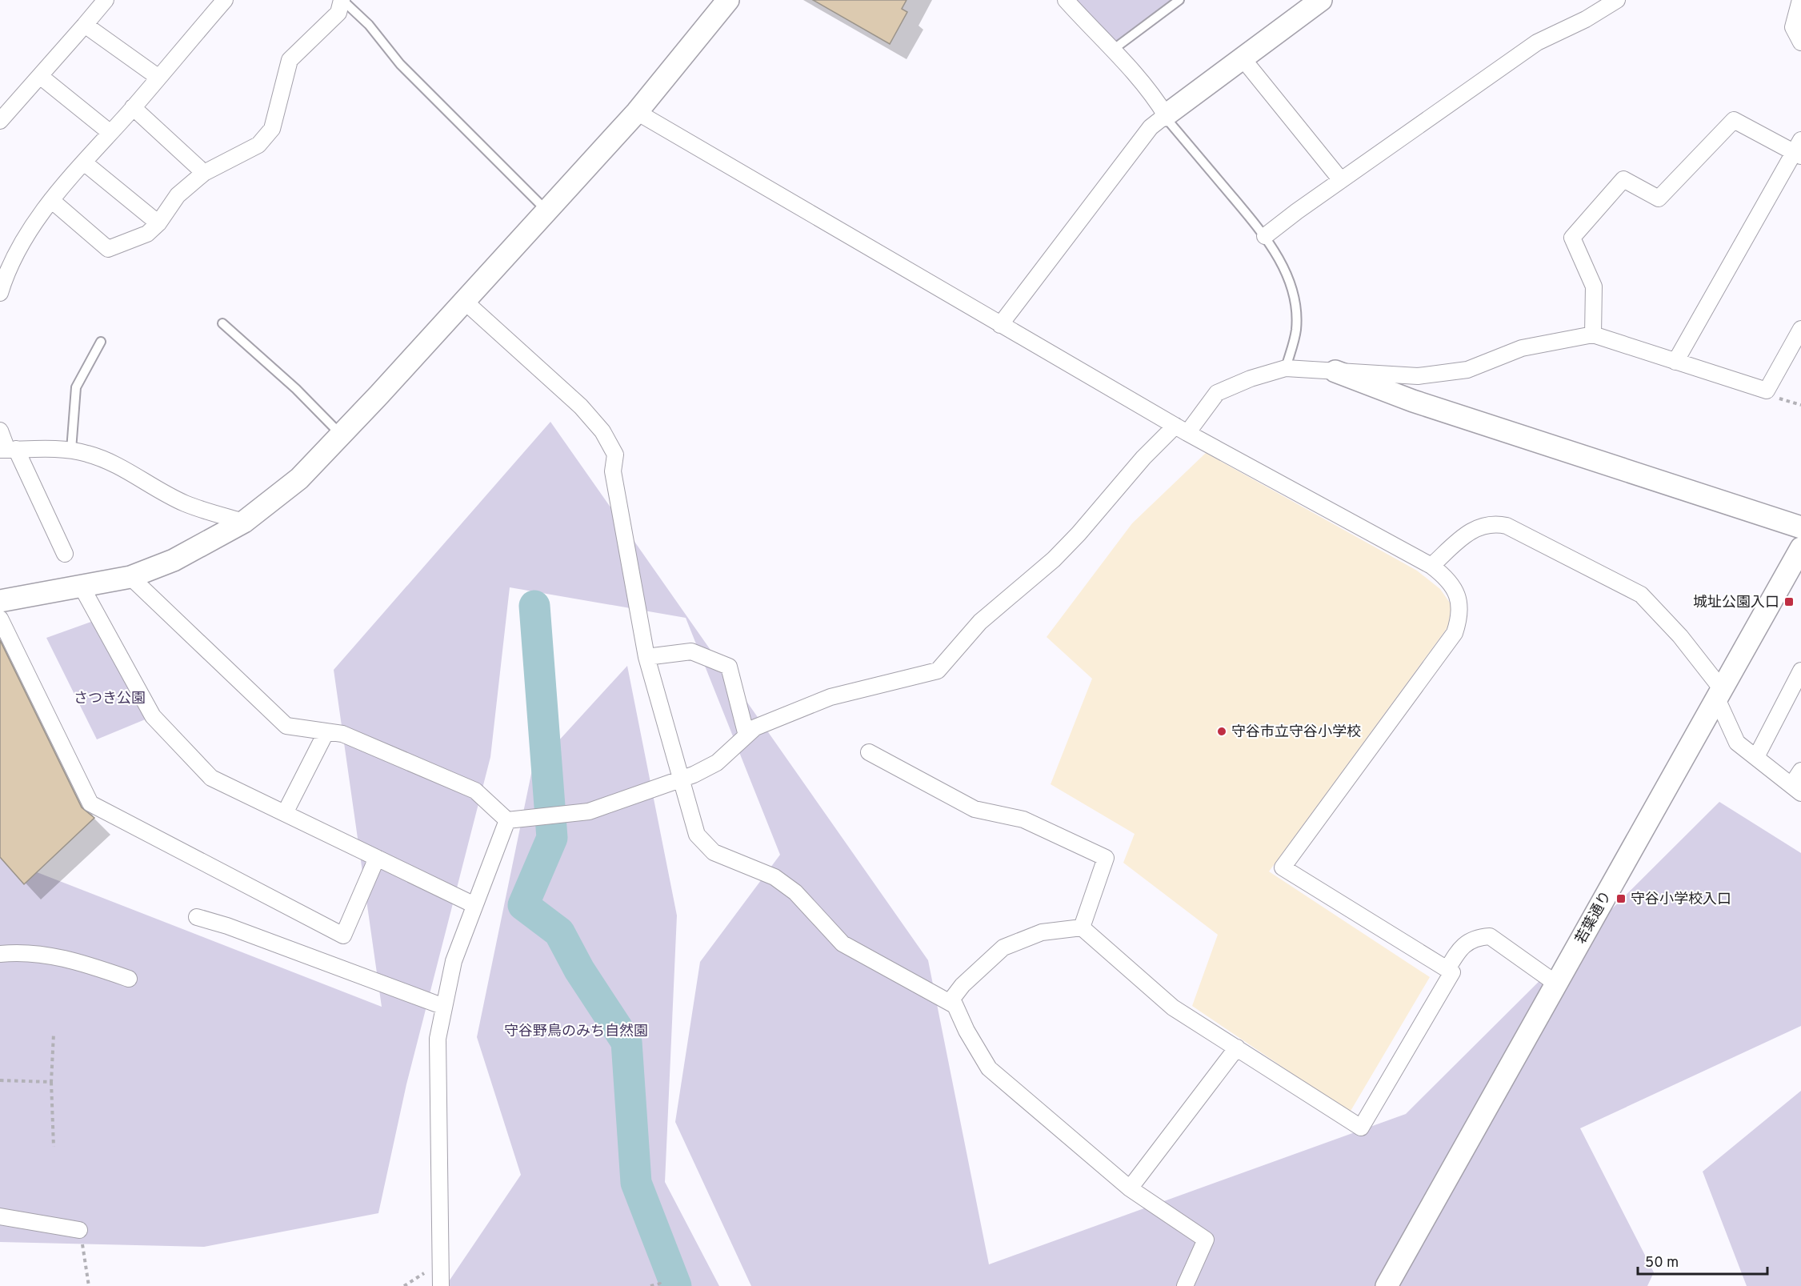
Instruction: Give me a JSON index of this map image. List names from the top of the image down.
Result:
{
  "streets": {
    "street": ["若葉通り"]
  },
  "parks": ["さつき公園", "守谷野鳥のみち自然園"],
  "places": {
    "transit": ["城址公園入口", "守谷小学校入口"],
    "other": ["守谷市立守谷小学校"]
  },
  "scale_bar": "50 m"
}
